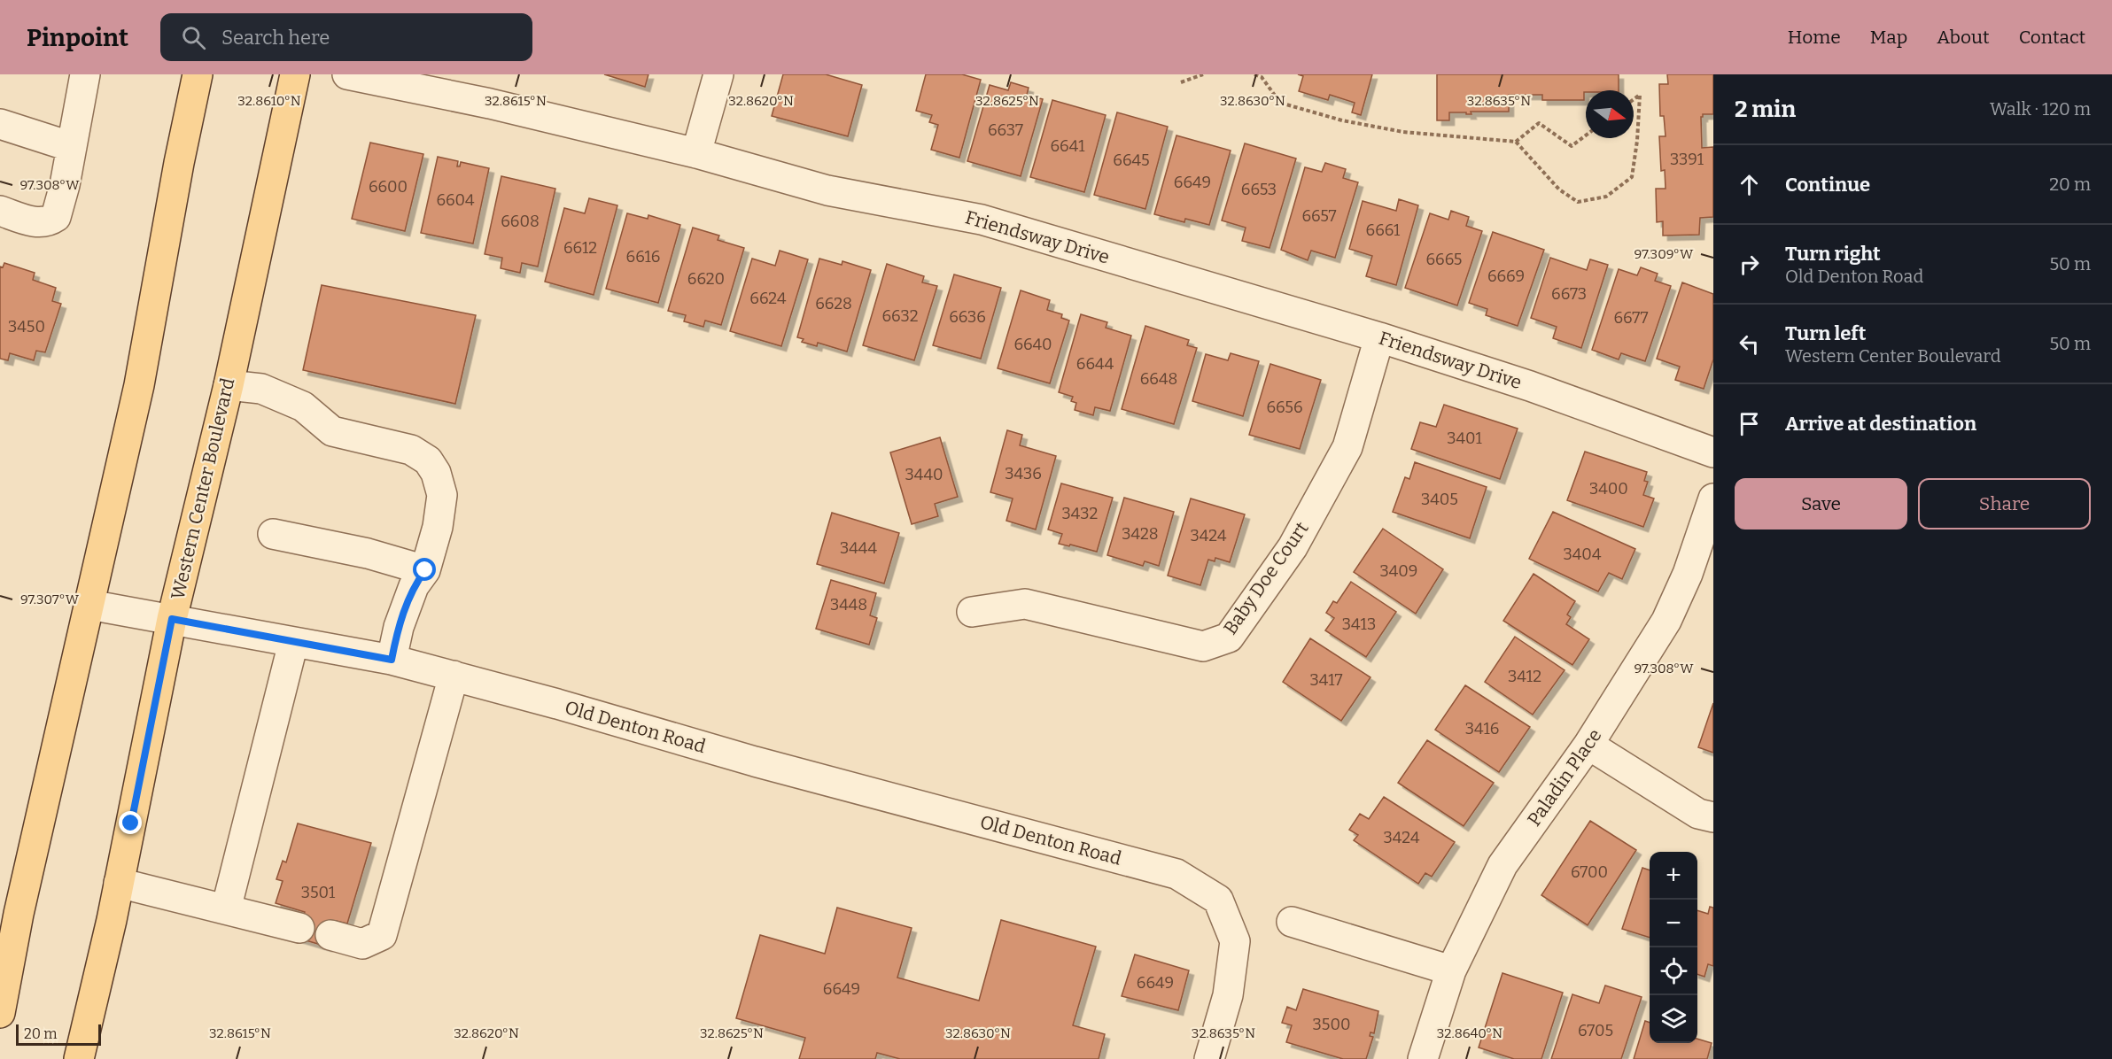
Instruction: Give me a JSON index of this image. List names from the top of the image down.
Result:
{
  "streets": {
    "main road": ["Western Center Boulevard"],
    "street": [
      "Friendsway Drive",
      "Baby Doe Court",
      "Old Denton Road",
      "Paladin Place"
    ]
  },
  "crossings": [
    ["Friendsway Drive", "Baby Doe Court"],
    ["Western Center Boulevard", "Old Denton Road"]
  ],
  "house_numbers": [
    "6637",
    "6641",
    "3391",
    "6645",
    "6649",
    "6600",
    "6653",
    "6604",
    "6657",
    "6608",
    "6661",
    "6612",
    "6616",
    "6665",
    "6669",
    "6620",
    "6673",
    "6624",
    "6628",
    "6632",
    "6636",
    "6677",
    "3450",
    "6640",
    "6644",
    "6648",
    "6656",
    "3401",
    "3436",
    "3440",
    "3400",
    "3405",
    "3432",
    "3428",
    "3424",
    "3444",
    "3404",
    "3409",
    "3448",
    "3413",
    "3412",
    "3417",
    "3416",
    "3424",
    "6700",
    "3501",
    "6649",
    "6649",
    "3500",
    "6705"
  ],
  "scale_bar": "20 m",
  "north": "right",
  "page": {
    "header": "Pinpoint",
    "search": "Search here",
    "nav": [
      "Home",
      "Map",
      "About",
      "Contact"
    ],
    "heading": ["2 min", "Walk · 120 m"],
    "list": [
      ["Continue", "20 m"],
      ["Turn right", "Old Denton Road", "50 m"],
      ["Turn left", "Western Center Boulevard", "50 m"],
      "Arrive at destination"
    ],
    "buttons": ["Save", "Share"],
    "map_buttons": ["+", "−"],
    "scale": "20 m"
  },
  "coordinates": [
    "32.8610°N",
    "32.8615°N",
    "32.8620°N",
    "32.8625°N",
    "32.8630°N",
    "32.8635°N",
    "97.308°W",
    "97.309°W",
    "97.307°W",
    "32.8640°N"
  ]
}
